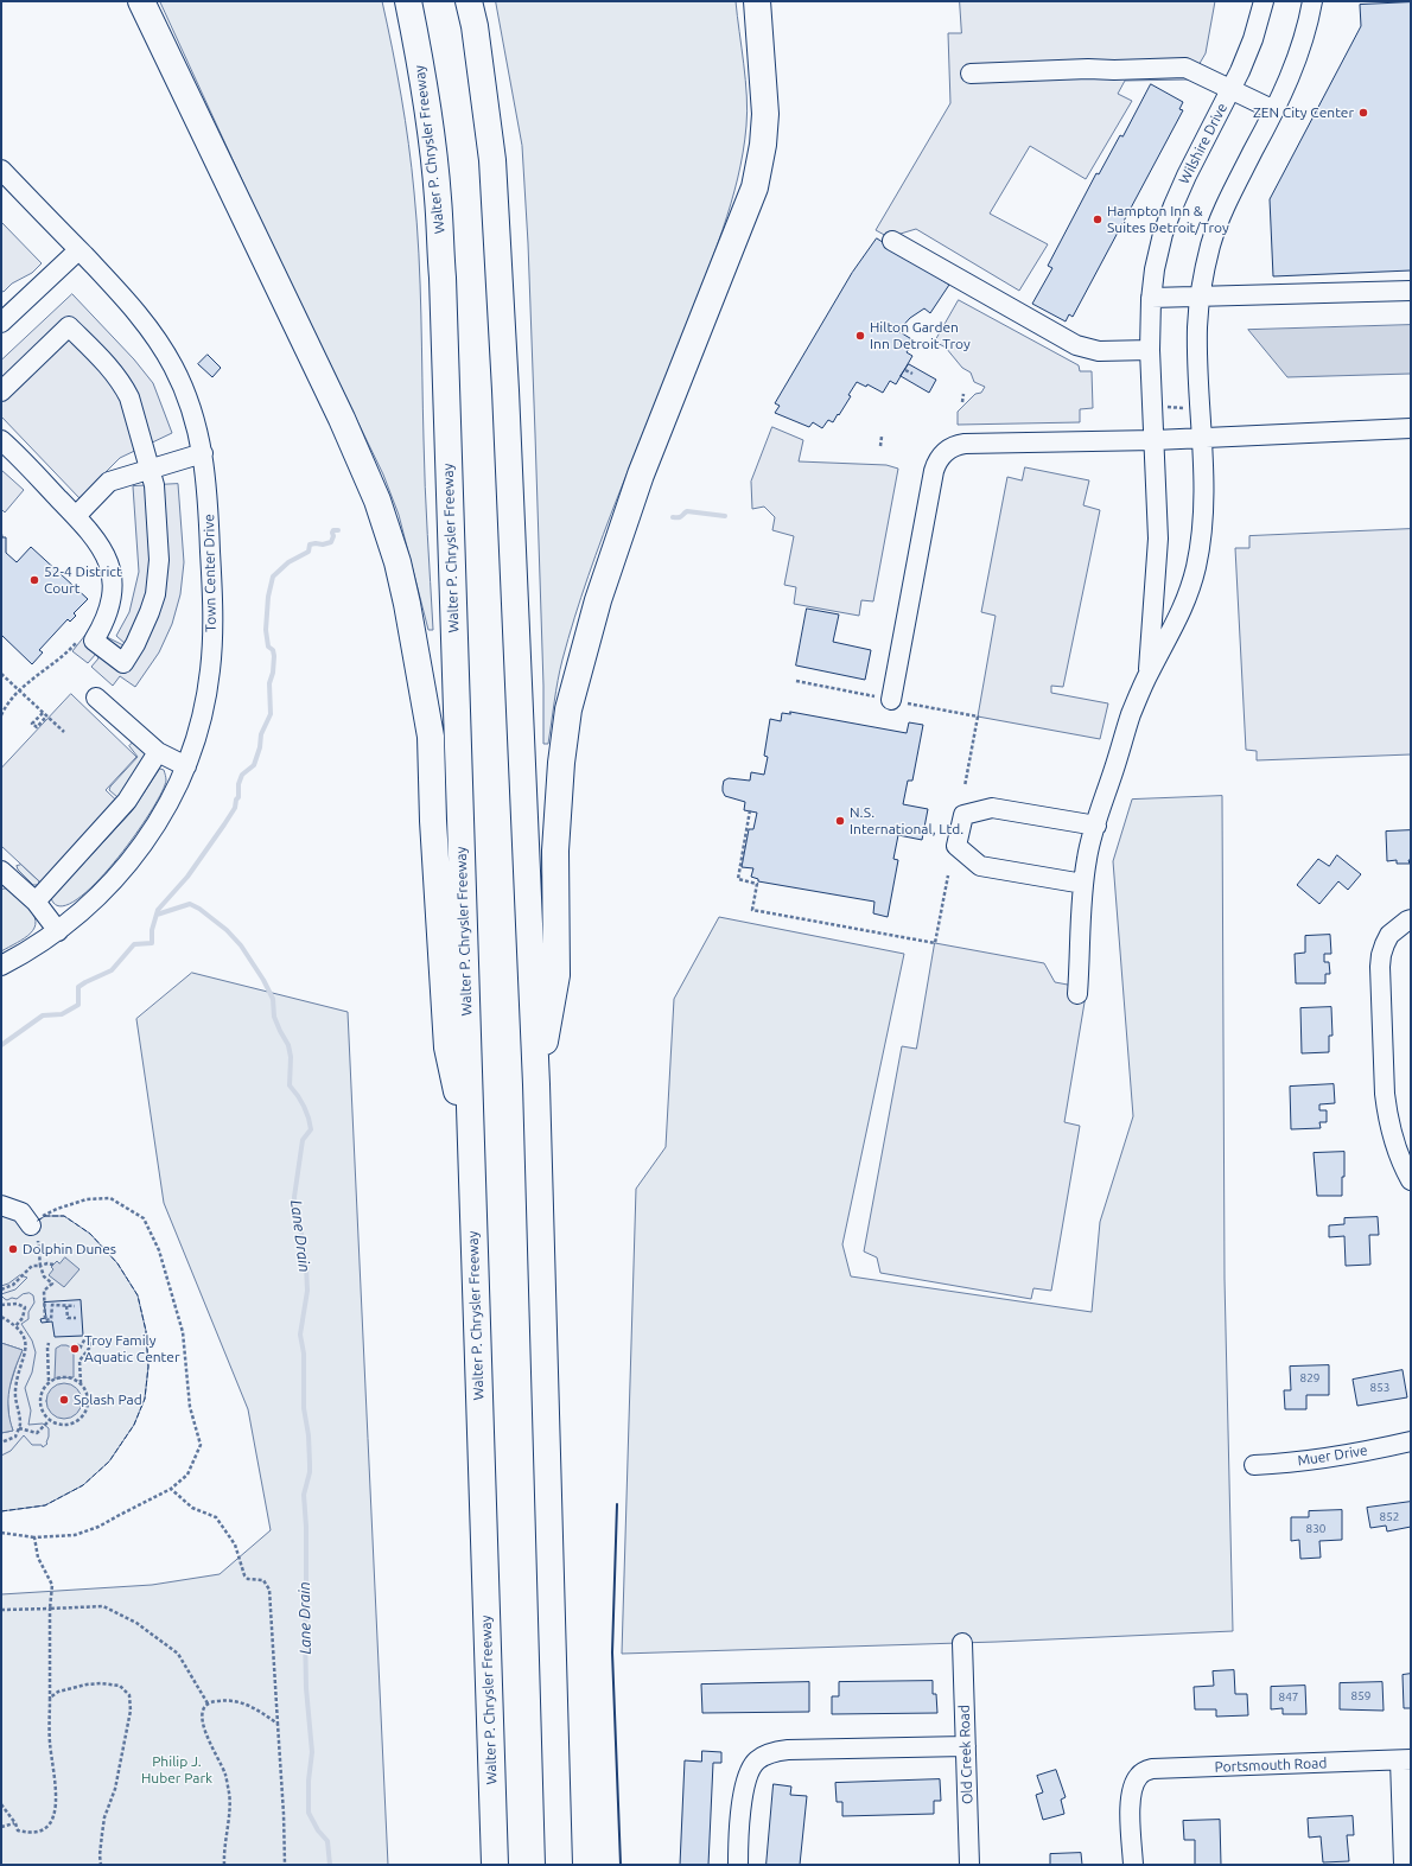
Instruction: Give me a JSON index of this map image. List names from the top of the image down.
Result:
{
  "streets": {
    "highway": ["Walter P. Chrysler Freeway"],
    "street": [
      "Wilshire Drive",
      "Town Center Drive",
      "Muer Drive",
      "Old Creek Road",
      "Portsmouth Road"
    ]
  },
  "water": ["Lane Drain"],
  "parks": ["Philip J. Huber Park"],
  "places": [
    "ZEN City Center",
    "Hampton Inn & Suites Detroit/Troy",
    "Hilton Garden Inn Detroit Troy",
    "52-4 District Court",
    "N.S. International, Ltd.",
    "Dolphin Dunes",
    "Troy Family Aquatic Center",
    "Splash Pad"
  ],
  "house_numbers": [
    "829",
    "853",
    "852",
    "830",
    "859",
    "847"
  ]
}
